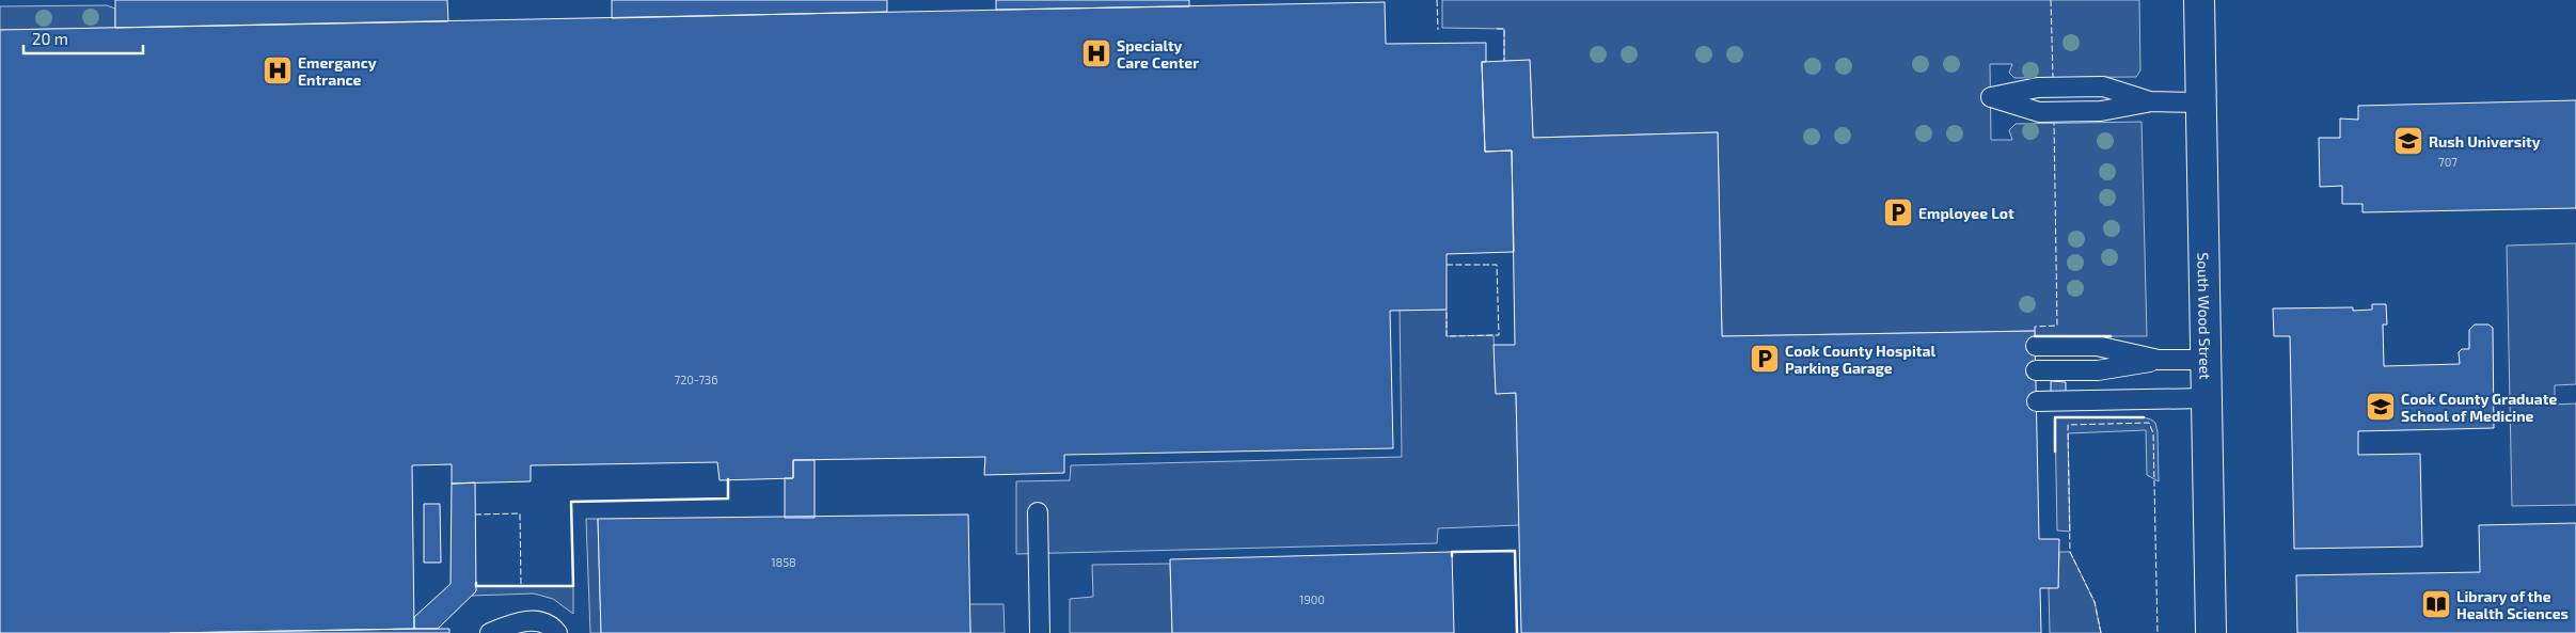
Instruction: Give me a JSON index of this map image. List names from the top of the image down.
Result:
{
  "streets": {
    "street": ["South Wood Street"]
  },
  "places": {
    "hospital": ["Specialty Care Center", "Emergancy Entrance"],
    "school or university": ["Rush University", "Cook County Graduate School of Medicine"],
    "parking": ["Employee Lot", "Cook County Hospital Parking Garage"],
    "library": ["Library of the Health Sciences"]
  },
  "house_numbers": [
    "707",
    "720-736",
    "1858",
    "1900"
  ],
  "scale_bar": "20 m"
}
